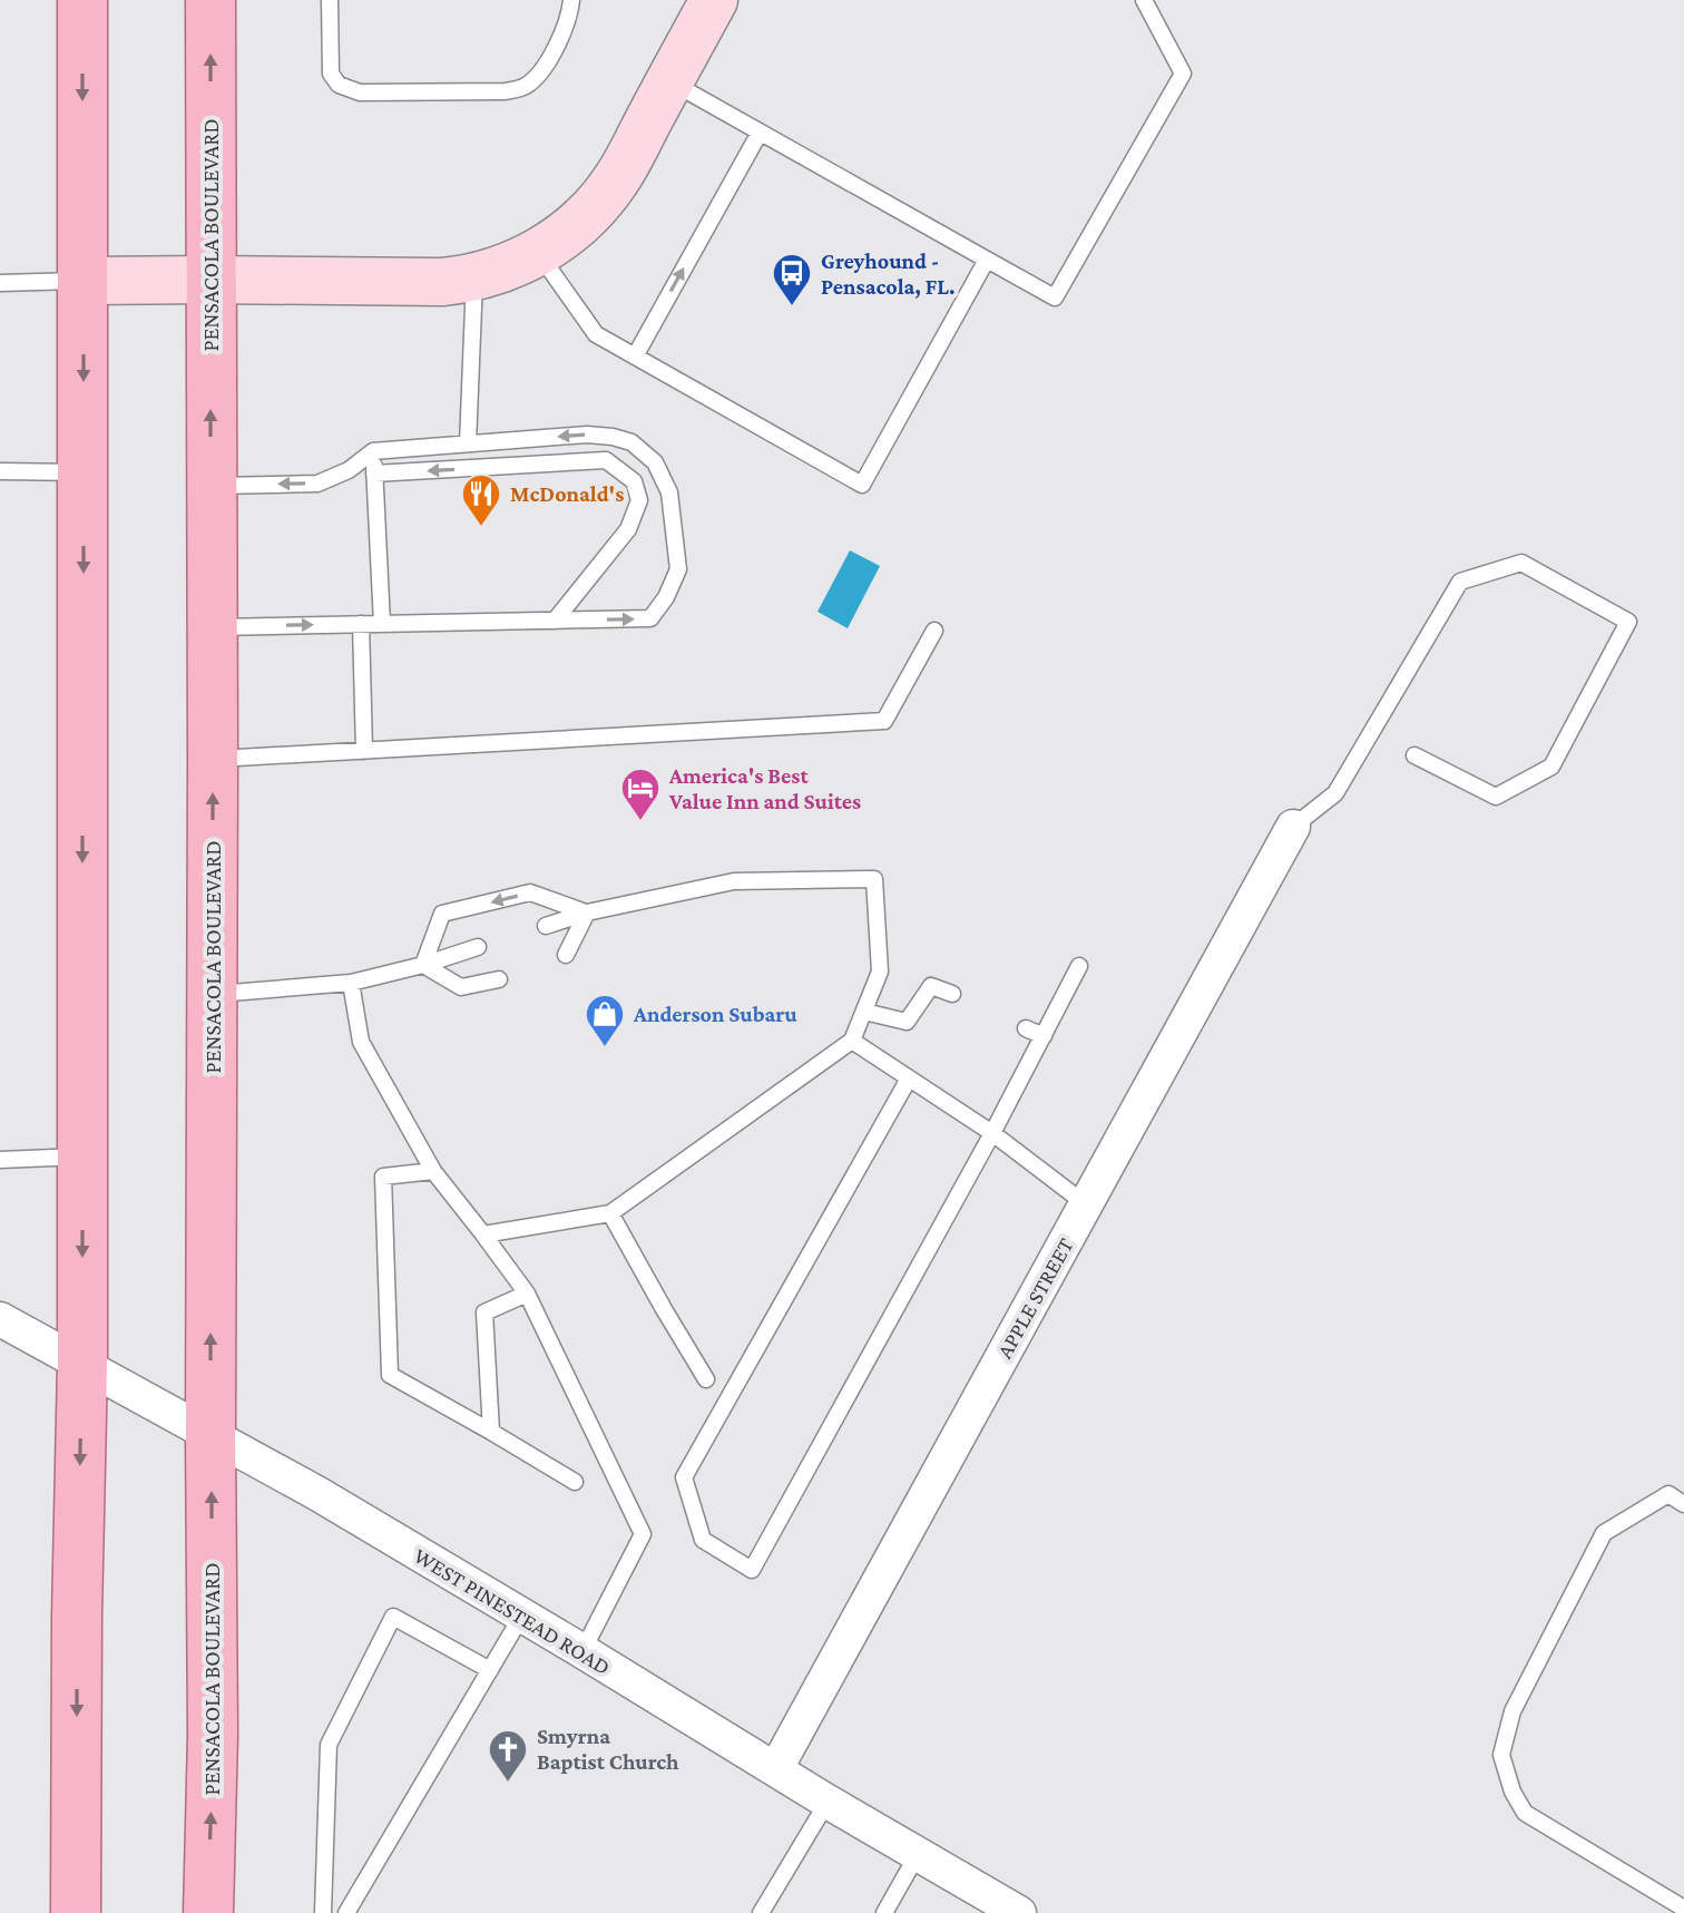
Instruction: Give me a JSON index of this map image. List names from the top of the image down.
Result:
{
  "streets": {
    "main road": ["PENSACOLA BOULEVARD"],
    "street": ["APPLE STREET", "WEST PINESTEAD ROAD"]
  },
  "crossings": [
    ["PENSACOLA BOULEVARD", "WEST PINESTEAD ROAD"],
    ["APPLE STREET", "WEST PINESTEAD ROAD"]
  ],
  "places": {
    "bus stop": ["Greyhound - Pensacola, FL."],
    "restaurant": ["McDonald's"],
    "hotel": ["America's Best Value Inn and Suites"],
    "shop": ["Anderson Subaru"],
    "church": ["Smyrna Baptist Church"]
  }
}
